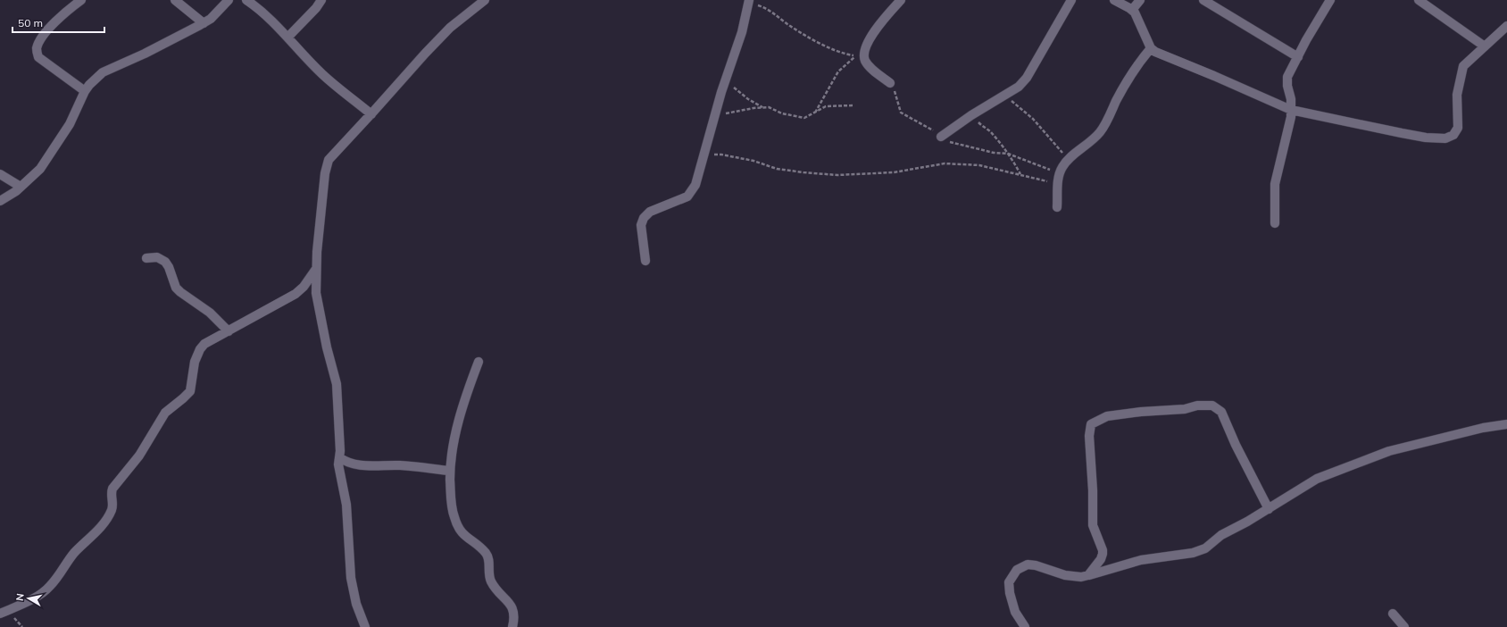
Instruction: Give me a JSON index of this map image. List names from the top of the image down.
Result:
{
  "scale_bar": "50 m",
  "north": "left"
}
